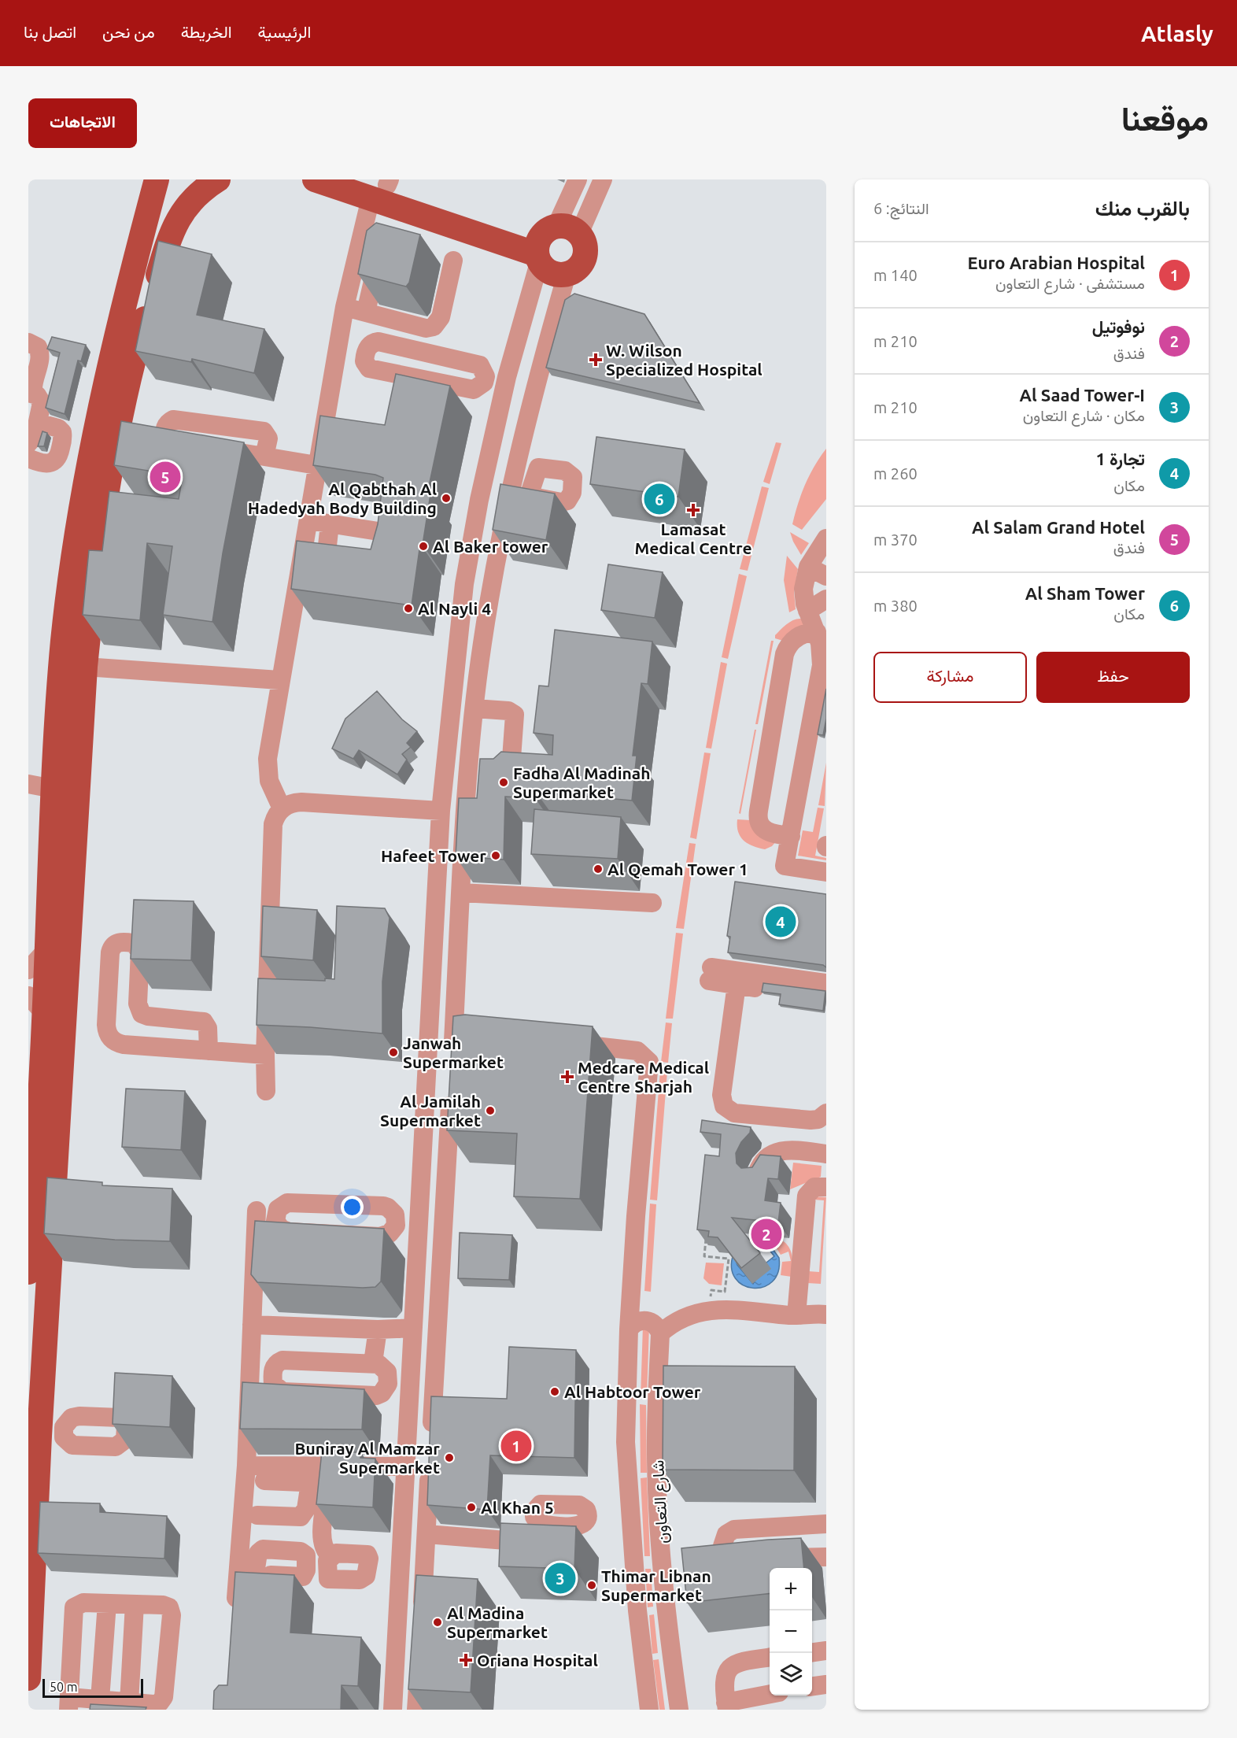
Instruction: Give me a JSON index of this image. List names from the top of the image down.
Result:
{
  "streets": {
    "street": ["شارع التعاون"]
  },
  "places": {
    "health": [
      "W. Wilson Specialized Hospital",
      "Lamasat Medical Centre",
      "Medcare Medical Centre Sharjah",
      "Oriana Hospital"
    ],
    "other": [
      "Al Qabthah Al Hadedyah Body Building",
      "Al Baker tower",
      "Al Nayli 4",
      "Fadha Al Madinah Supermarket",
      "Hafeet Tower",
      "Al Qemah Tower 1",
      "Janwah Supermarket",
      "Al Jamilah Supermarket",
      "Al Habtoor Tower",
      "Buniray Al Mamzar Supermarket",
      "Al Khan 5",
      "Thimar Libnan Supermarket",
      "Al Madina Supermarket"
    ]
  },
  "scale_bar": "50 m",
  "page": {
    "header": "Atlasly",
    "nav": [
      "الرئيسية",
      "الخريطة",
      "من نحن",
      "اتصل بنا"
    ],
    "title": "موقعنا",
    "buttons": [
      "الاتجاهات",
      ["حفظ", "مشاركة"]
    ],
    "heading": ["بالقرب منك", "النتائج: 6"],
    "list": [
      {
        "mark": "1",
        "name": "Euro Arabian Hospital",
        "note": "مستشفى · شارع التعاون",
        "value": "140 m"
      },
      {
        "mark": "2",
        "name": "نوفوتيل",
        "note": "فندق",
        "value": "210 m"
      },
      {
        "mark": "3",
        "name": "Al Saad Tower-I",
        "note": "مكان · شارع التعاون",
        "value": "210 m"
      },
      {
        "mark": "4",
        "name": "تجارة 1",
        "note": "مكان",
        "value": "260 m"
      },
      {
        "mark": "5",
        "name": "Al Salam Grand Hotel",
        "note": "فندق",
        "value": "370 m"
      },
      {
        "mark": "6",
        "name": "Al Sham Tower",
        "note": "مكان",
        "value": "380 m"
      }
    ],
    "pins": [
      "5",
      "6",
      "4",
      "2",
      "1",
      "3"
    ],
    "map_buttons": ["+", "−"],
    "scale": "50 m"
  }
}
